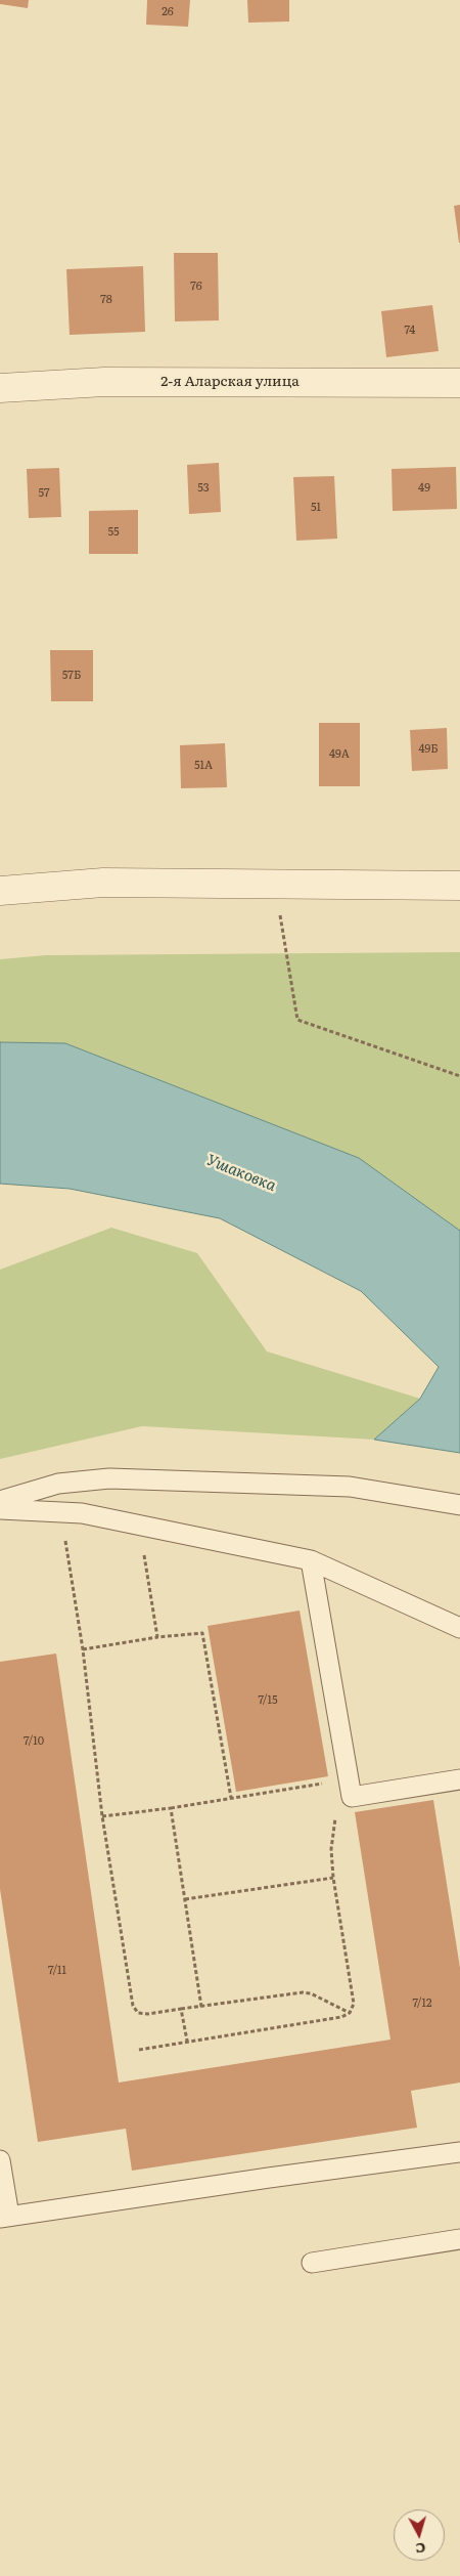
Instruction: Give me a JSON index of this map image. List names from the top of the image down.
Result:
{
  "streets": {
    "street": ["2-я Аларская улица"]
  },
  "water": ["Ушаковка"],
  "house_numbers": [
    "26",
    "76",
    "78",
    "74",
    "53",
    "49",
    "57",
    "51",
    "55",
    "57Б",
    "49Б",
    "49А",
    "51А",
    "7/15",
    "7/10",
    "7/11",
    "7/12"
  ],
  "north": "bottom"
}
